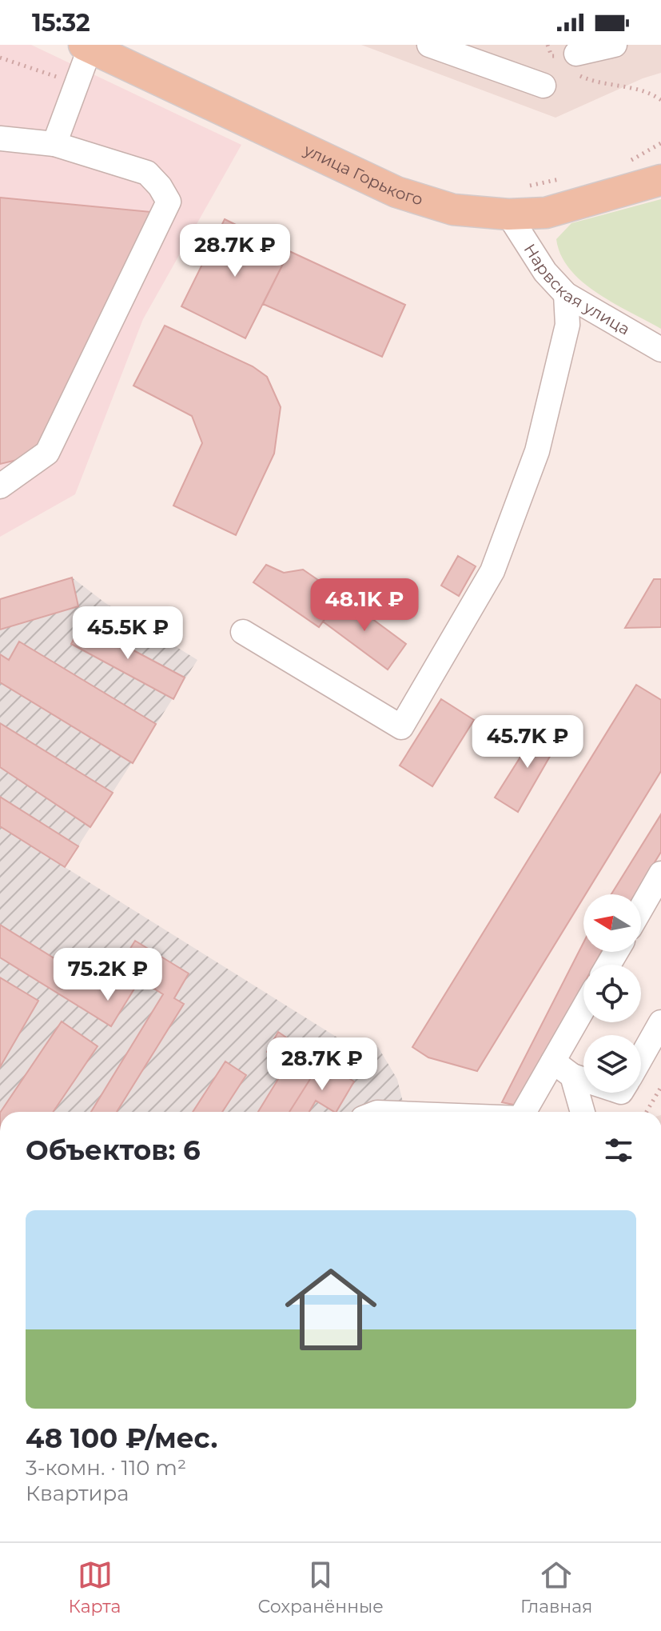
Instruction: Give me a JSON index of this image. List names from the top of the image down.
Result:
{
  "streets": {
    "main road": ["улица Горького"],
    "street": ["Нарвская улица"]
  },
  "crossings": [
    ["улица Горького", "Нарвская улица"]
  ],
  "north": "left",
  "page": {
    "status": "15:32",
    "price": [
      "28.7K ₽",
      "48.1K ₽",
      "45.5K ₽",
      "45.7K ₽",
      "75.2K ₽",
      "28.7K ₽"
    ],
    "heading": "Объектов: 6",
    "list": [
      {
        "name": "48 100 ₽/мес.",
        "note": "3-комн. · 110 m² · Квартира"
      }
    ],
    "tabs": ["Карта", "Сохранённые", "Главная"]
  }
}
